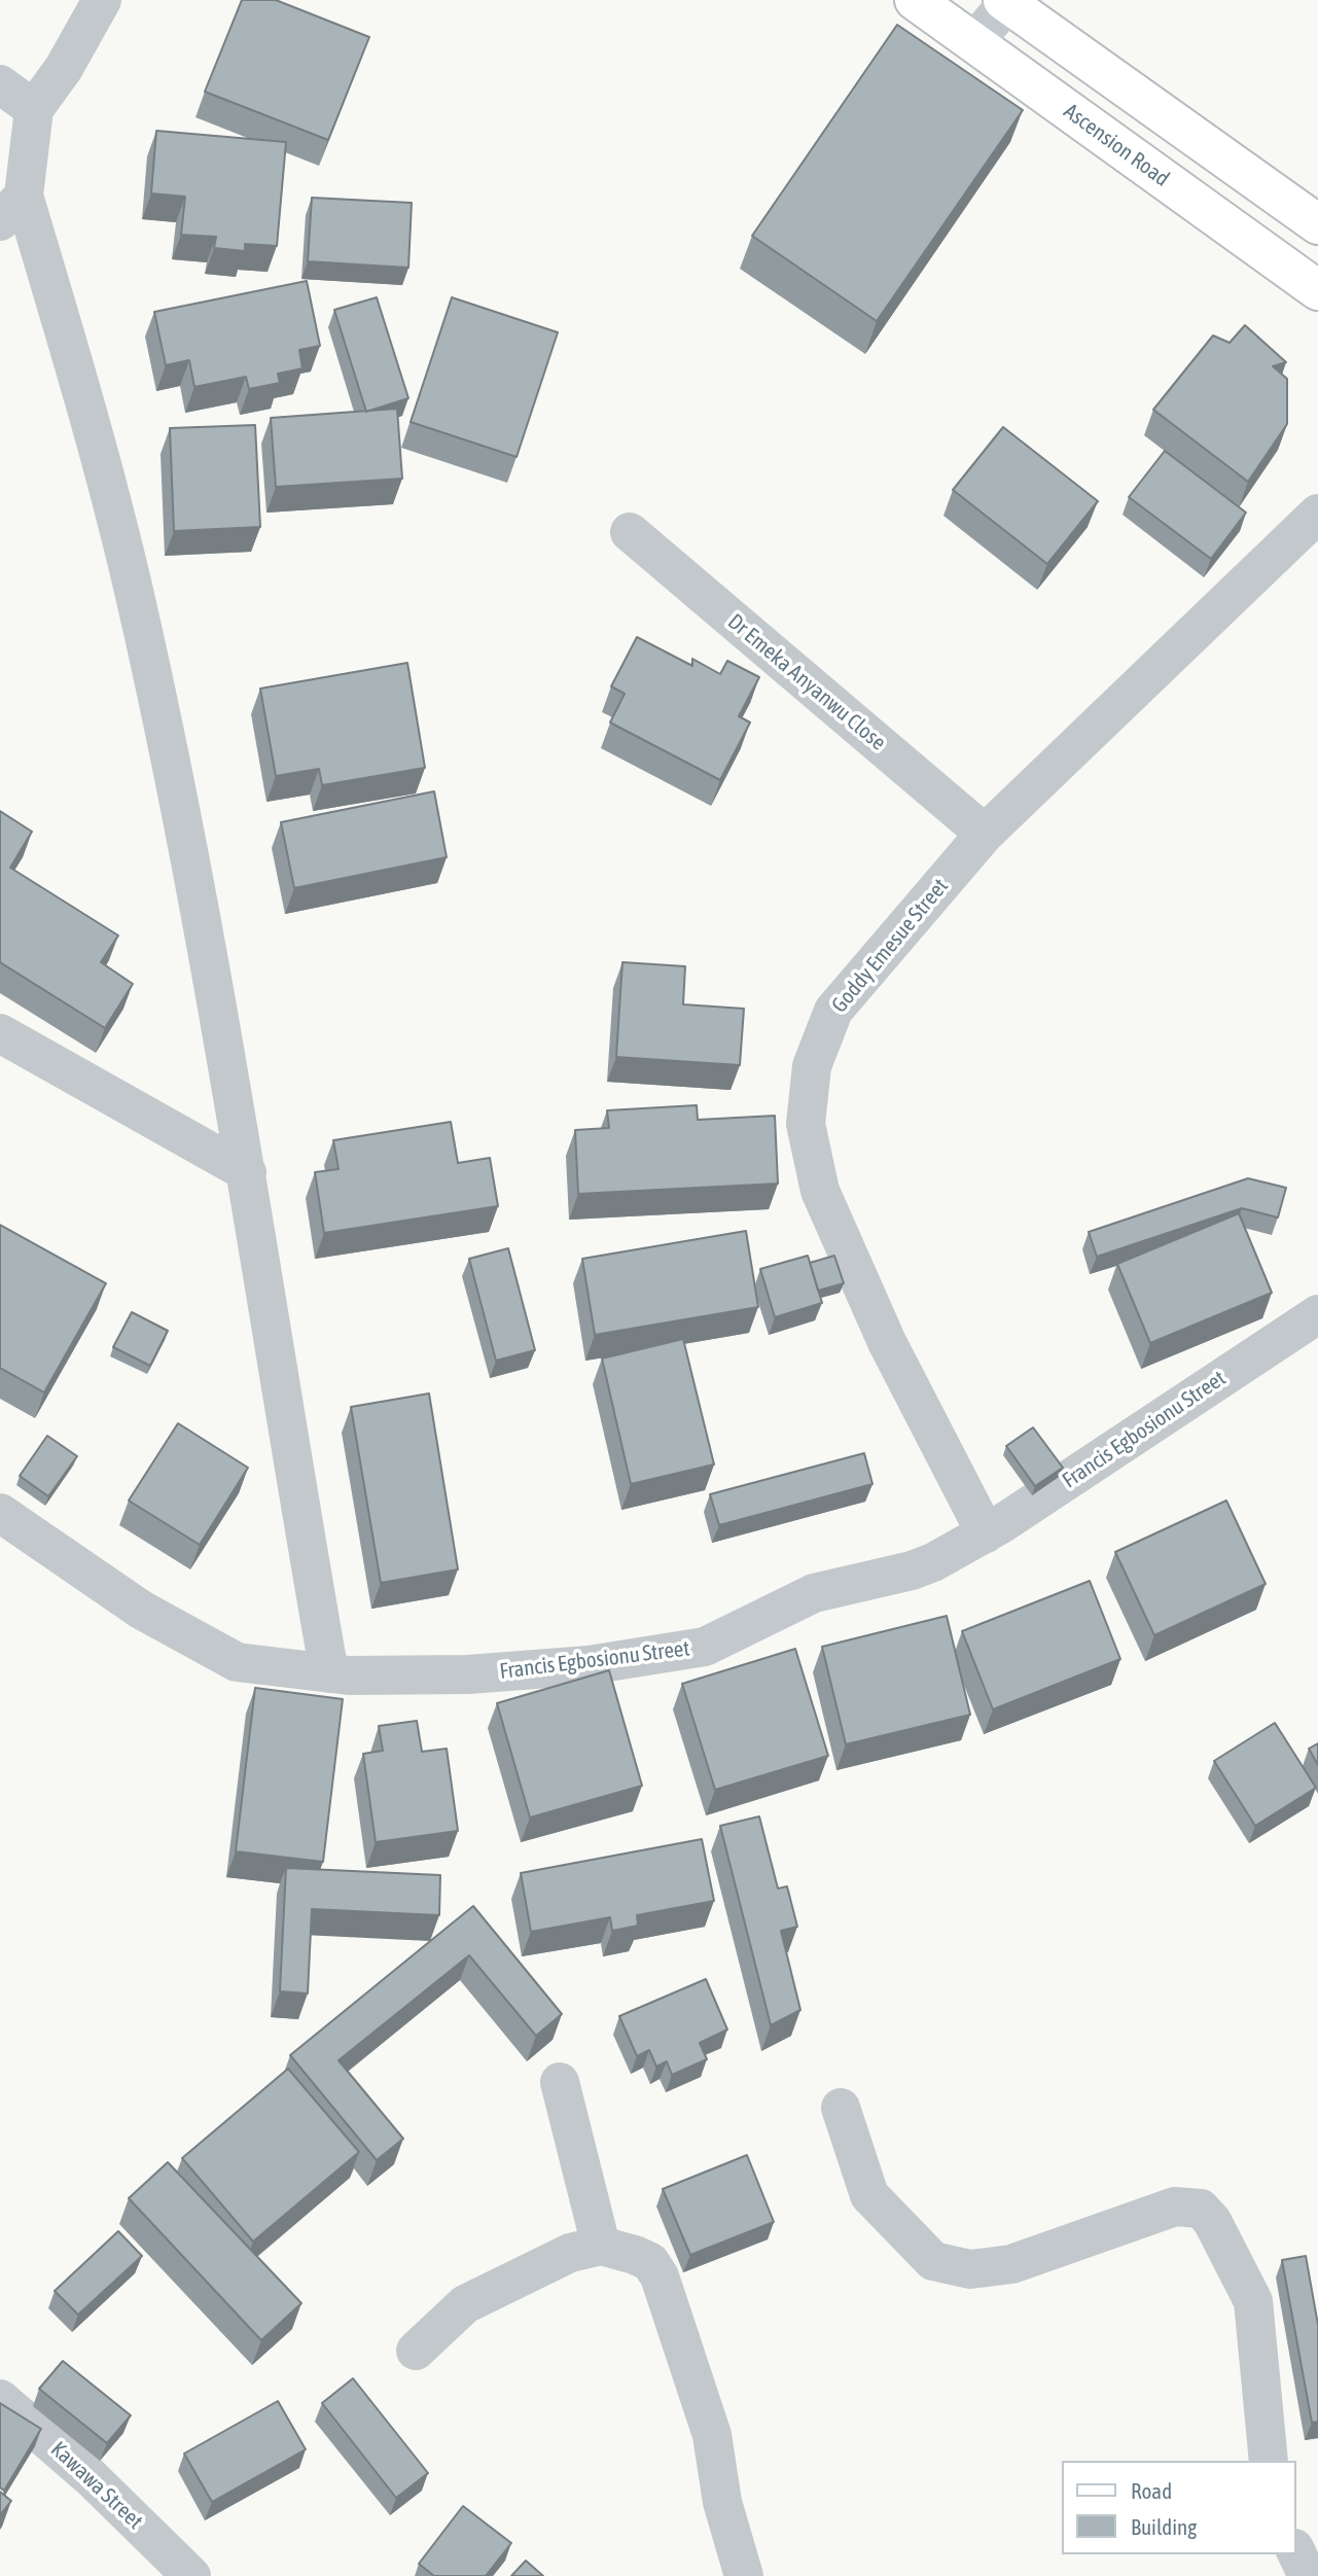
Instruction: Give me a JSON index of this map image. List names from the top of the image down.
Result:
{
  "streets": {
    "main road": ["Ascension Road"],
    "street": [
      "Dr Emeka Anyanwu Close",
      "Goddy Emesue Street",
      "Francis Egbosionu Street",
      "Kawawa Street"
    ]
  },
  "crossings": [
    ["Dr Emeka Anyanwu Close", "Goddy Emesue Street"],
    ["Goddy Emesue Street", "Francis Egbosionu Street"]
  ],
  "legend": ["Road", "Building"]
}
